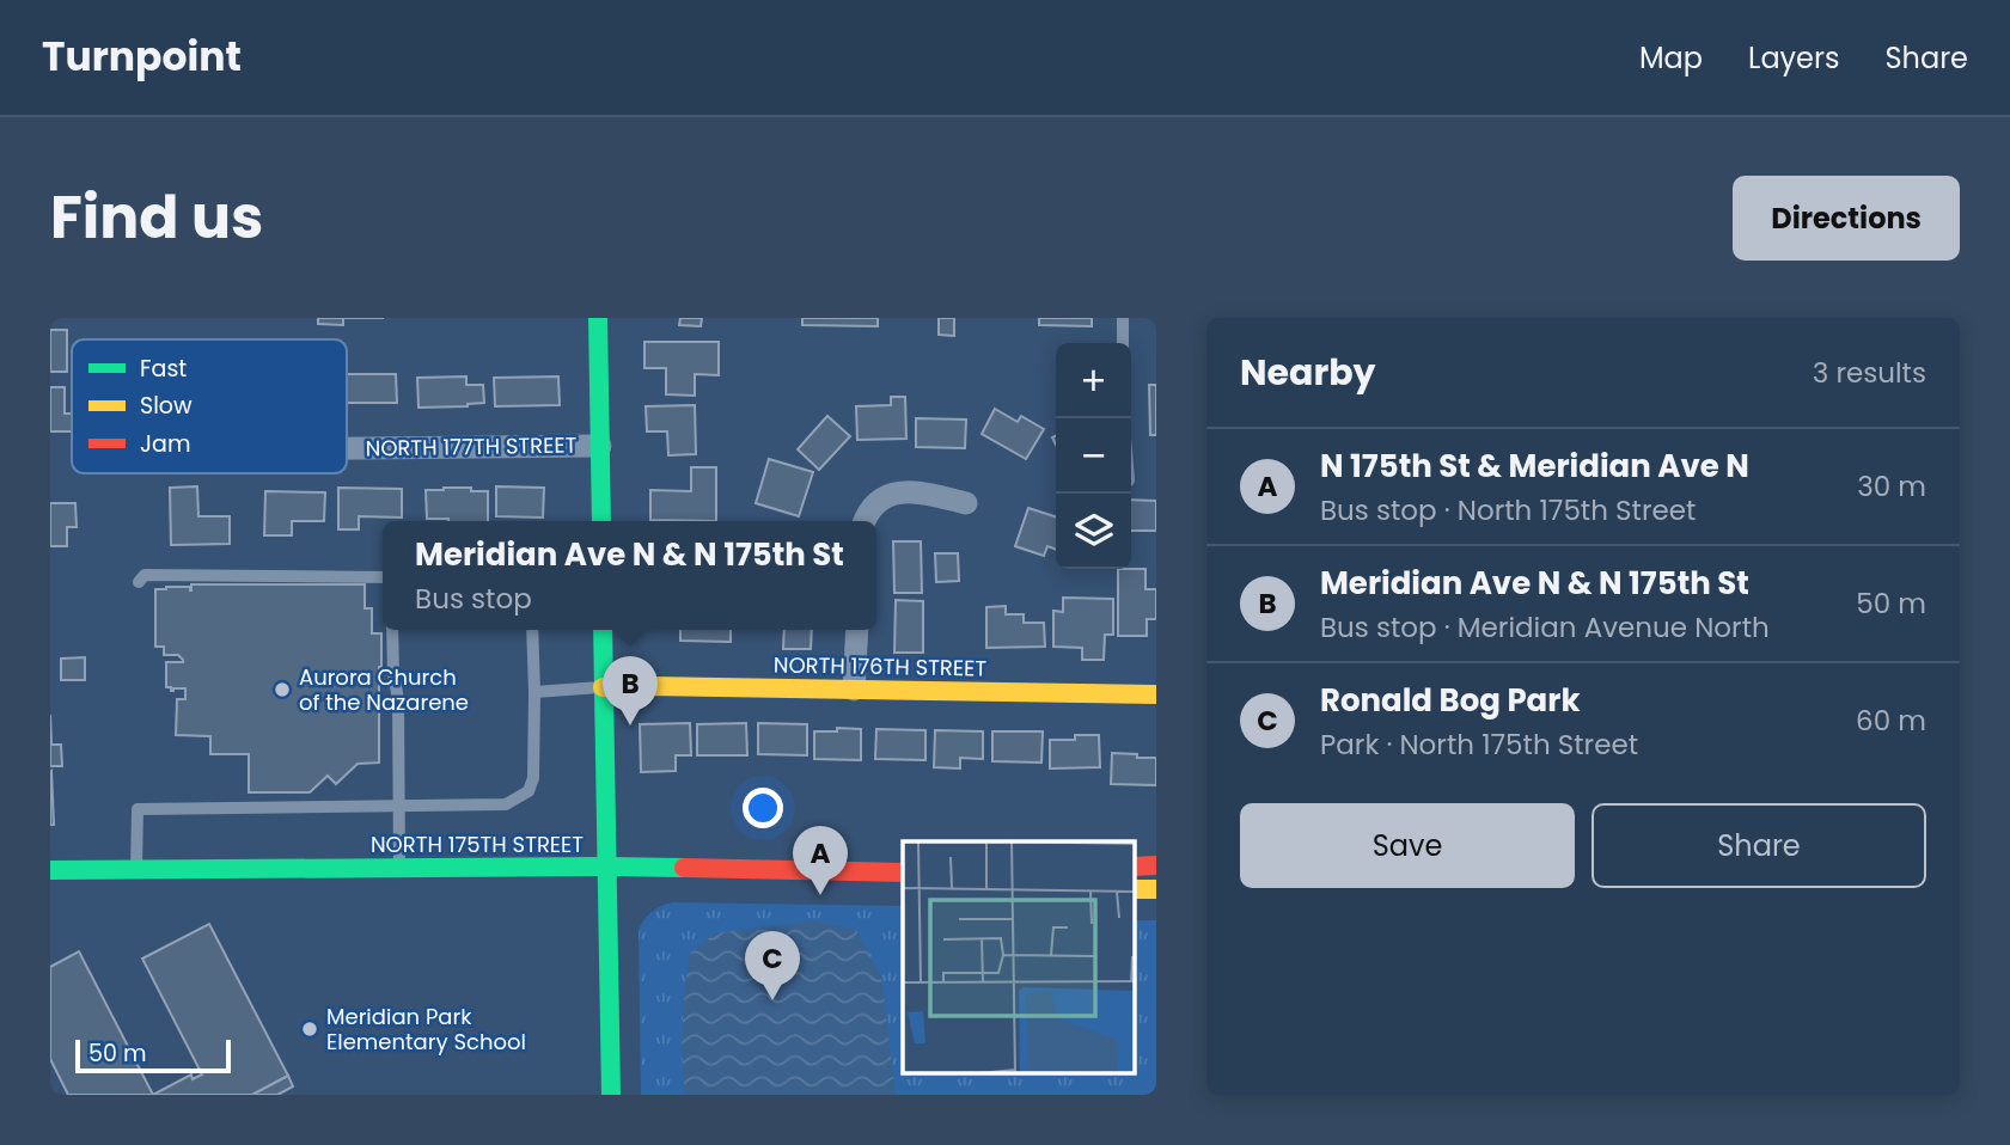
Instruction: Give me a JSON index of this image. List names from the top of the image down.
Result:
{
  "streets": {
    "street": ["NORTH 177TH STREET", "NORTH 176TH STREET", "NORTH 175TH STREET"]
  },
  "places": ["Aurora Church of the Nazarene", "Meridian Park Elementary School"],
  "legend": ["Fast", "Slow", "Jam"],
  "scale_bar": "50 m",
  "page": {
    "header": "Turnpoint",
    "nav": ["Map", "Layers", "Share"],
    "title": "Find us",
    "buttons": [
      "Directions",
      ["Save", "Share"]
    ],
    "heading": ["Nearby", "3 results"],
    "map_buttons": ["+", "−"],
    "list": [
      {
        "mark": "A",
        "name": "N 175th St & Meridian Ave N",
        "note": "Bus stop · North 175th Street",
        "value": "30 m"
      },
      {
        "mark": "B",
        "name": "Meridian Ave N & N 175th St",
        "note": "Bus stop · Meridian Avenue North",
        "value": "50 m"
      },
      {
        "mark": "C",
        "name": "Ronald Bog Park",
        "note": "Park · North 175th Street",
        "value": "60 m"
      }
    ],
    "popup": ["Meridian Ave N & N 175th St", "Bus stop"],
    "pins": ["B", "A", "C"],
    "scale": "50 m"
  }
}
